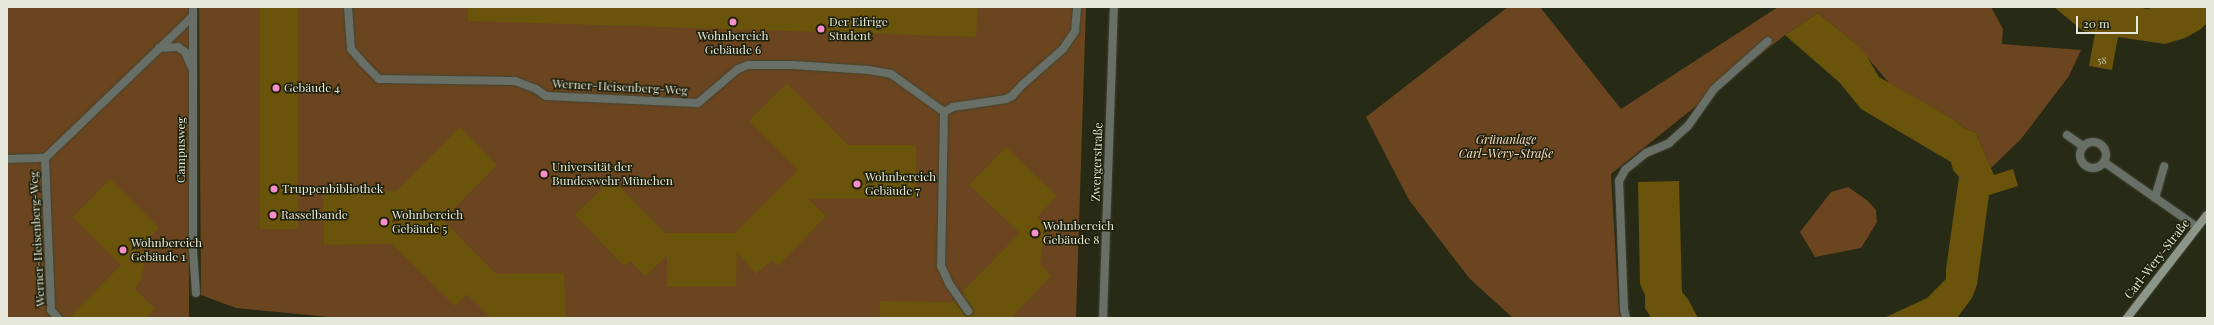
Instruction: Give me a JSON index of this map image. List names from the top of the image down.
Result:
{
  "streets": {
    "main road": ["Carl-Wery-Straße"],
    "street": ["Werner-Heisenberg-Weg", "Campusweg", "Zwergerstraße"]
  },
  "crossings": [
    ["Werner-Heisenberg-Weg", "Campusweg"]
  ],
  "parks": ["Grünanlage Carl-Wery-Straße"],
  "places": [
    "Wohnbereich Gebäude 6",
    "Der Eifrige Student",
    "Gebäude 4",
    "Universität der Bundeswehr München",
    "Wohnbereich Gebäude 7",
    "Truppenbibliothek",
    "Rasselbande",
    "Wohnbereich Gebäude 5",
    "Wohnbereich Gebäude 8",
    "Wohnbereich Gebäude 1"
  ],
  "house_numbers": ["58"],
  "scale_bar": "20 m"
}
